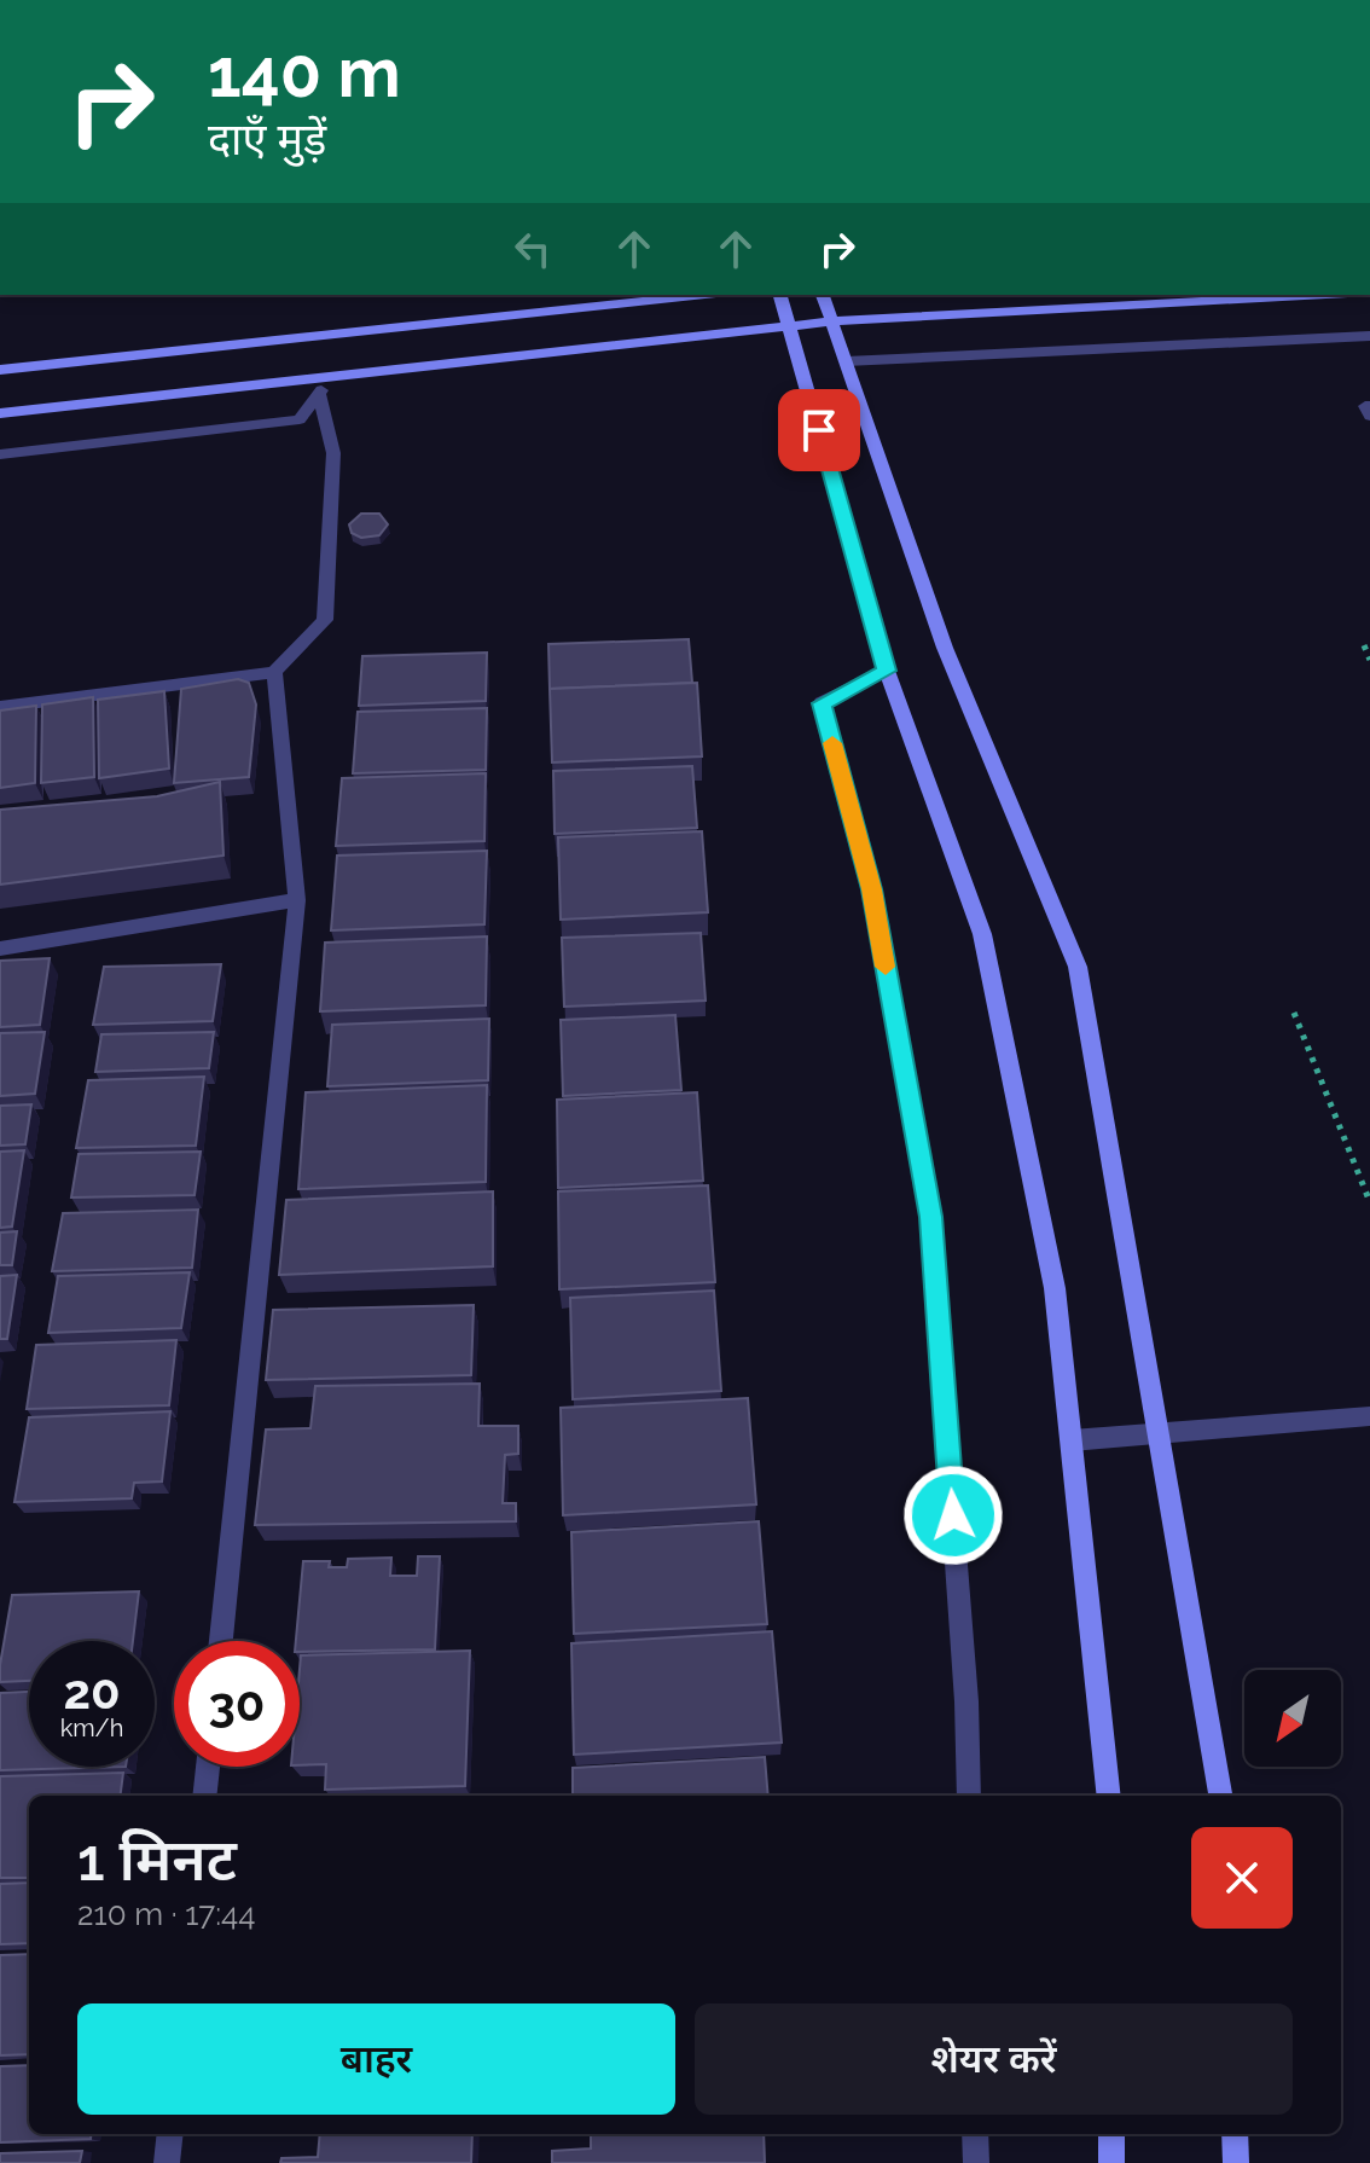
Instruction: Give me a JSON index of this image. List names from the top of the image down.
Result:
{
  "north": "bottom left",
  "page": {
    "turn": ["140 m", "दाएँ मुड़ें"],
    "speed": "20 km/h",
    "limit": "30",
    "heading": ["1 मिनट", "210 m · 17:44"],
    "buttons": ["बाहर", "शेयर करें"]
  }
}
